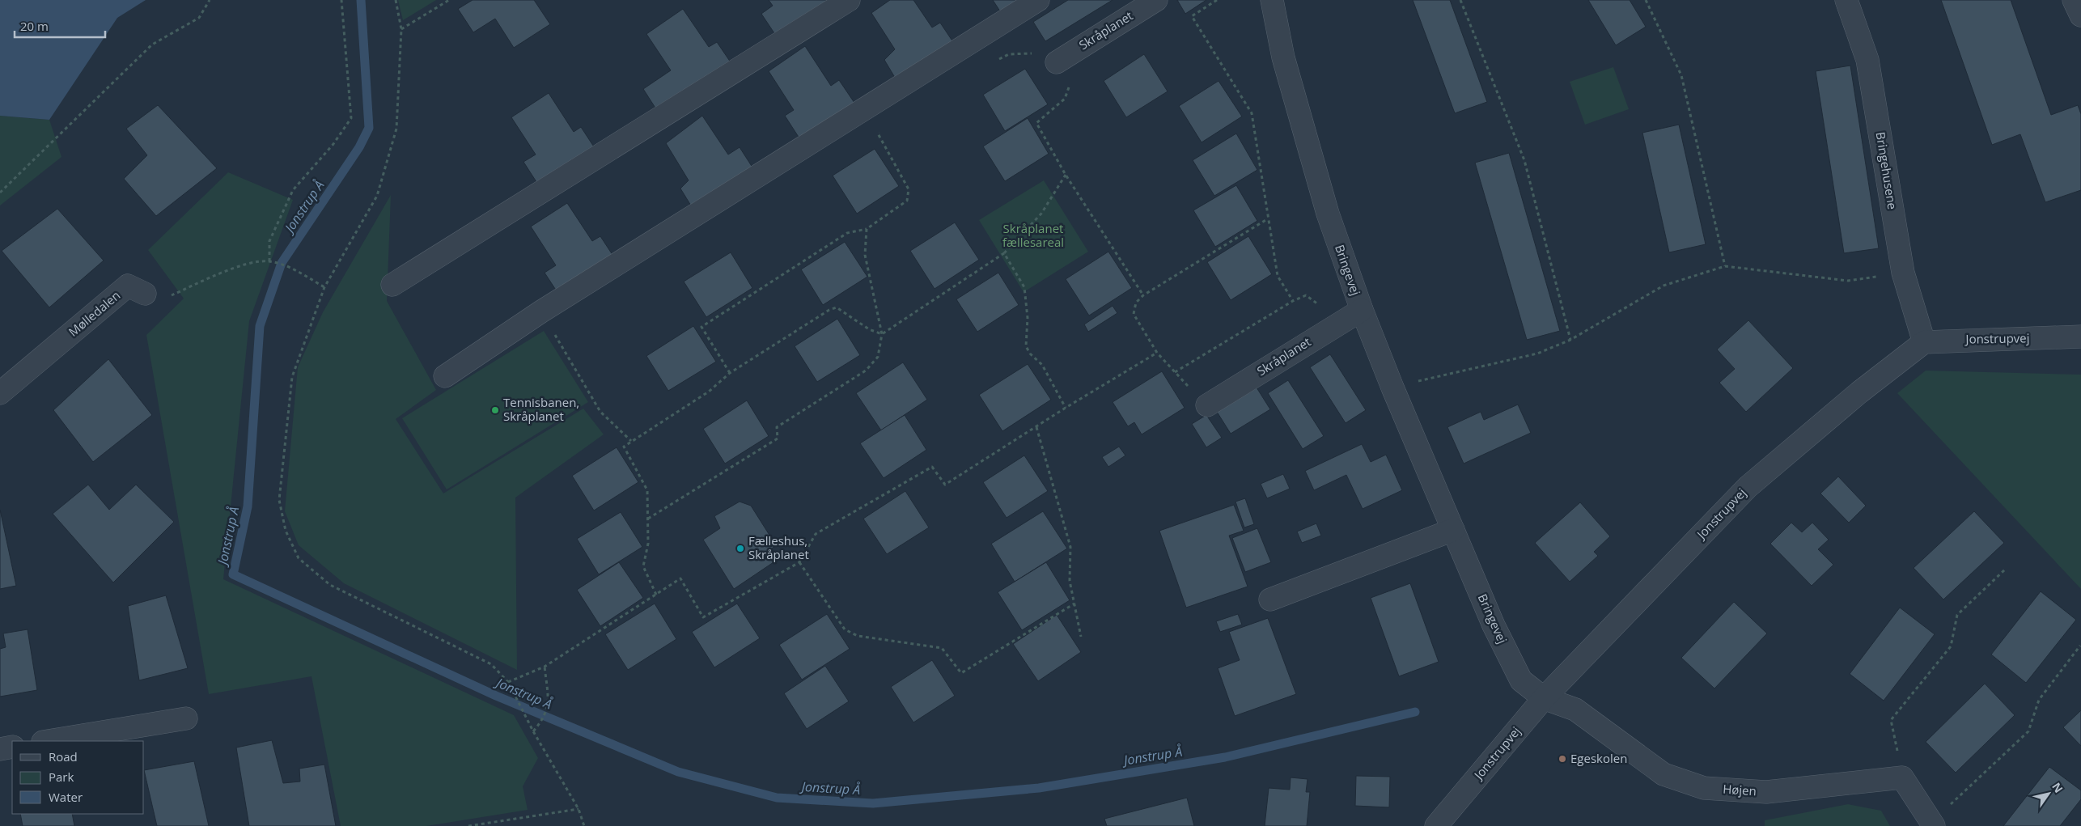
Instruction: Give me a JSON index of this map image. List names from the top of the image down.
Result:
{
  "streets": {
    "street": [
      "Skråplanet",
      "Bringehusene",
      "Bringevej",
      "Mølledalen",
      "Jonstrupvej",
      "Højen"
    ]
  },
  "crossings": [
    ["Skråplanet", "Bringevej"],
    ["Bringehusene", "Jonstrupvej"],
    ["Bringevej", "Jonstrupvej"],
    ["Bringevej", "Højen"],
    ["Jonstrupvej", "Højen"]
  ],
  "water": ["Jonstrup Å"],
  "parks": ["Skråplanet fællesareal"],
  "places": ["Tennisbanen, Skråplanet", "Fælleshus, Skråplanet", "Egeskolen"],
  "legend": ["Road", "Park", "Water"],
  "scale_bar": "20 m",
  "north": "top right"
}
